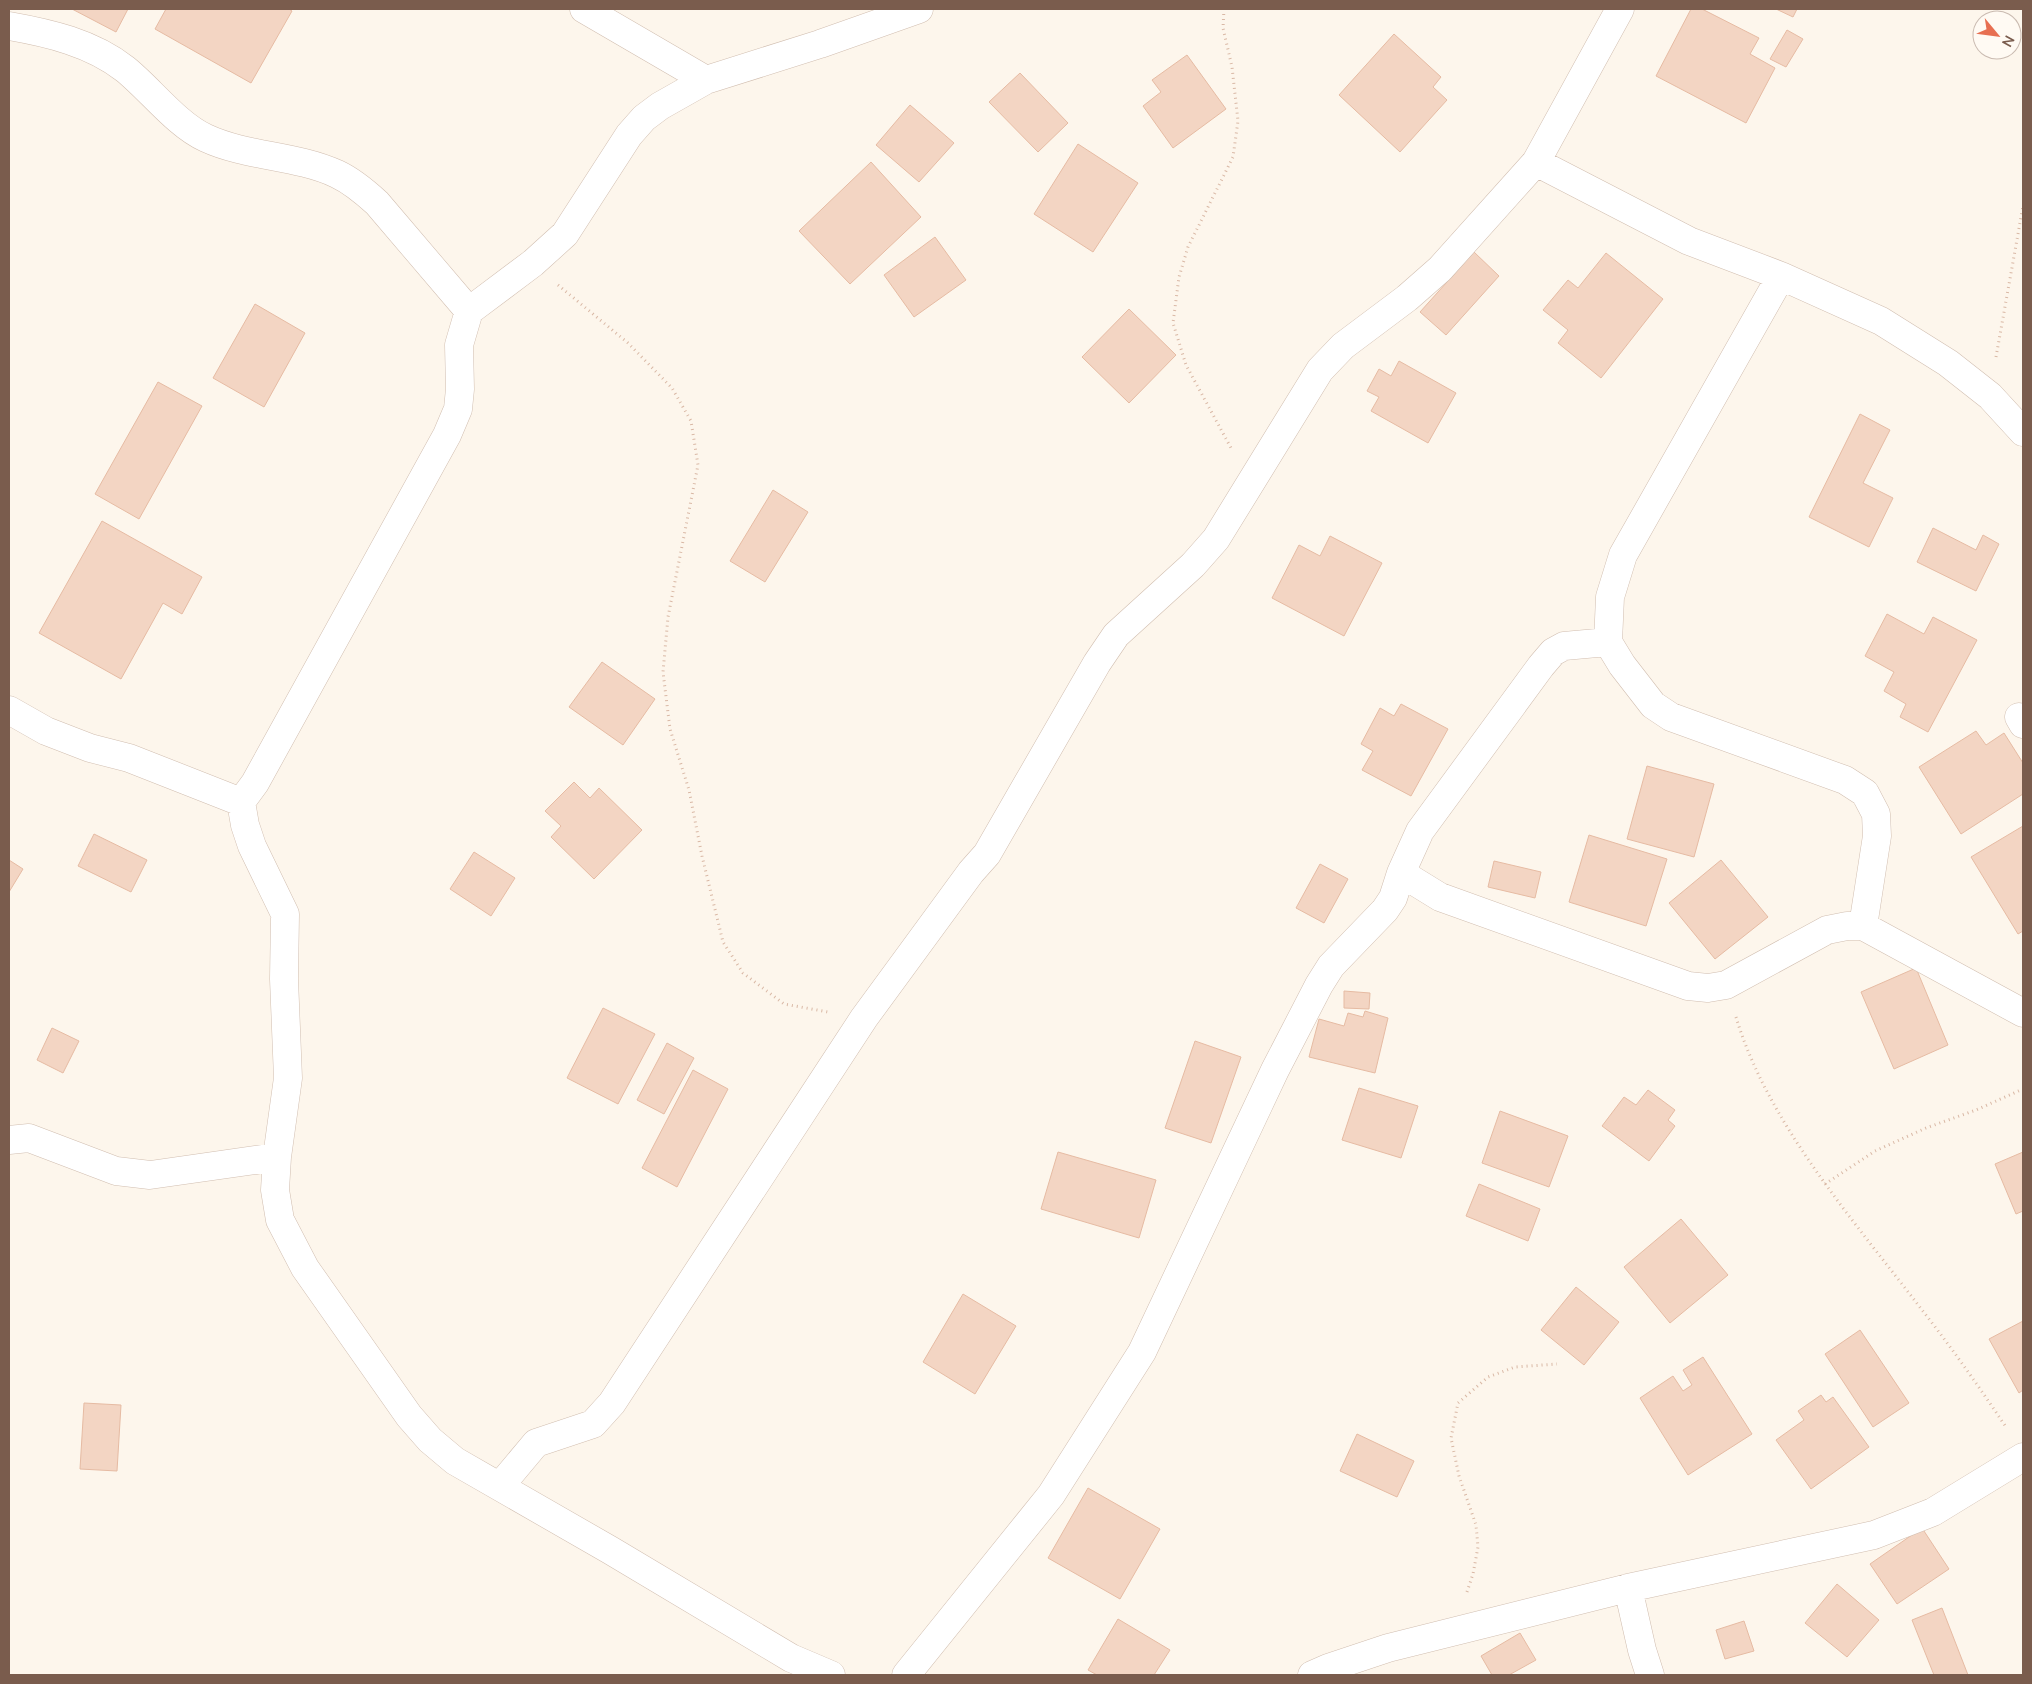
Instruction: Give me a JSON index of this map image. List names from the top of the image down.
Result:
{
  "north": "bottom right"
}
